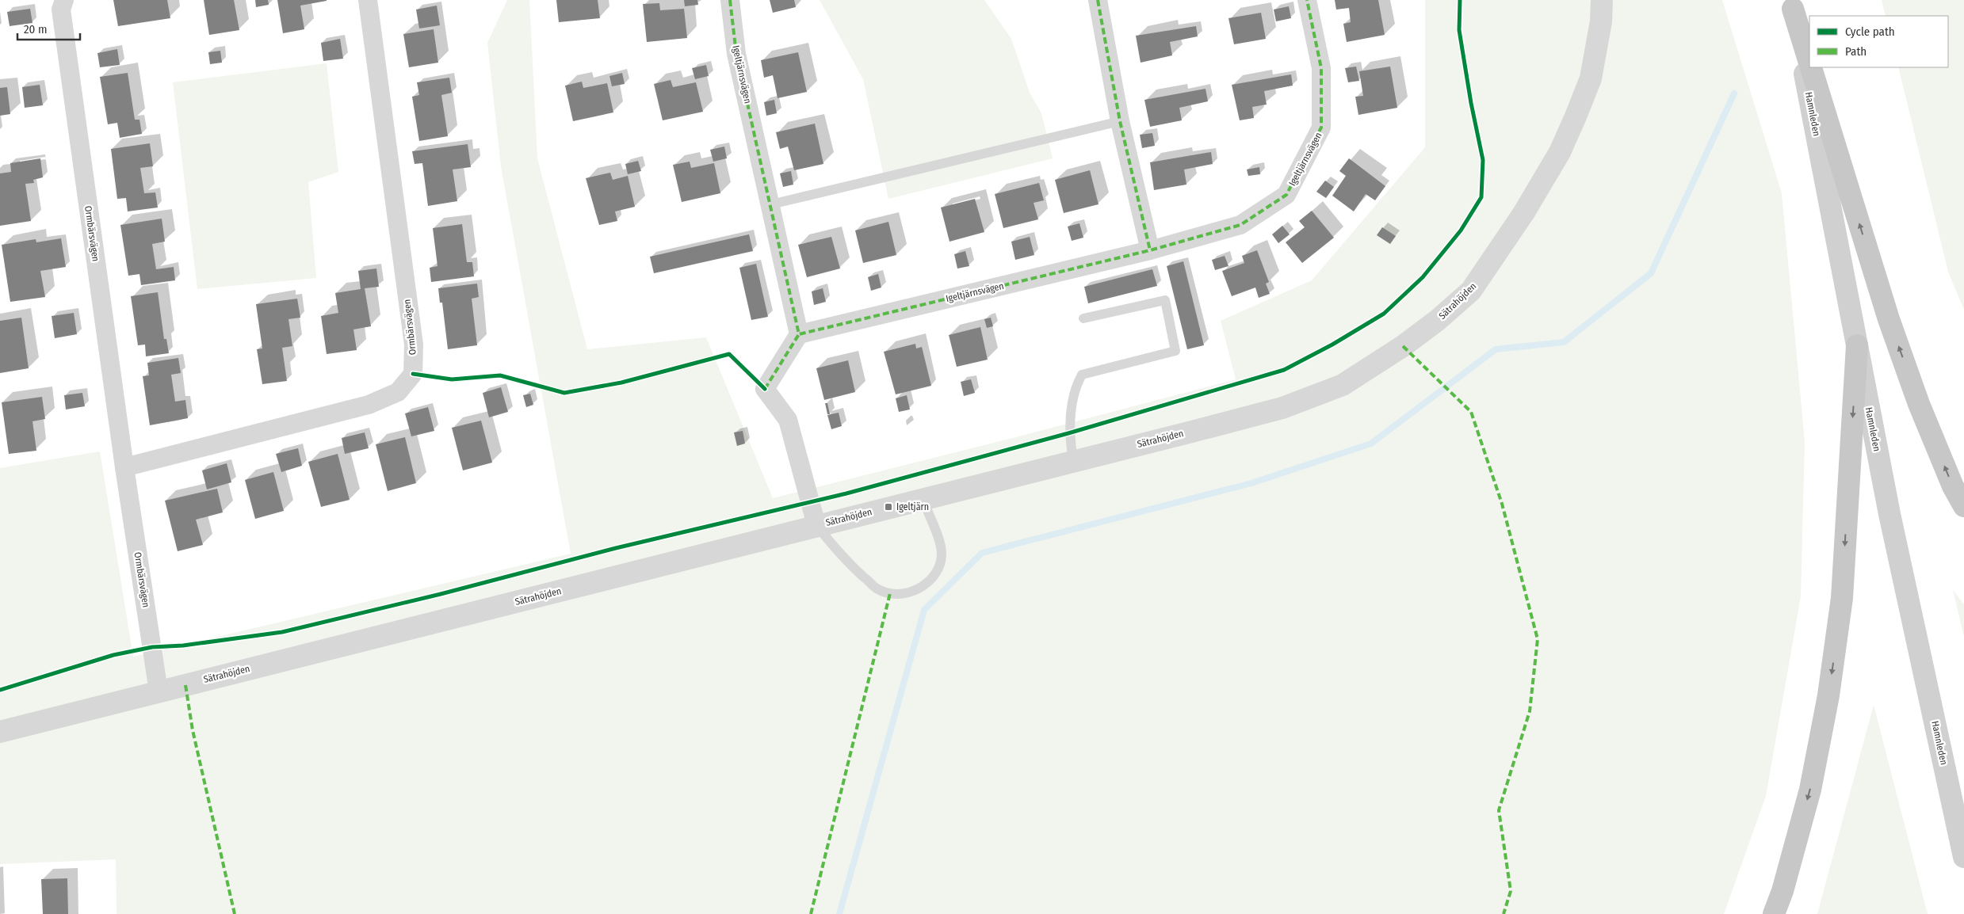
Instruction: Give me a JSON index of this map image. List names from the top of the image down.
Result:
{
  "streets": {
    "main road": ["Hamnleden"],
    "street": ["Igeltjärnsvägen", "Ormbärsvägen", "Sätrahöjden"]
  },
  "crossings": [
    ["Ormbärsvägen", "Sätrahöjden"]
  ],
  "places": {
    "transit": ["Igeltjärn"]
  },
  "legend": ["Cycle path", "Path"],
  "scale_bar": "20 m"
}
